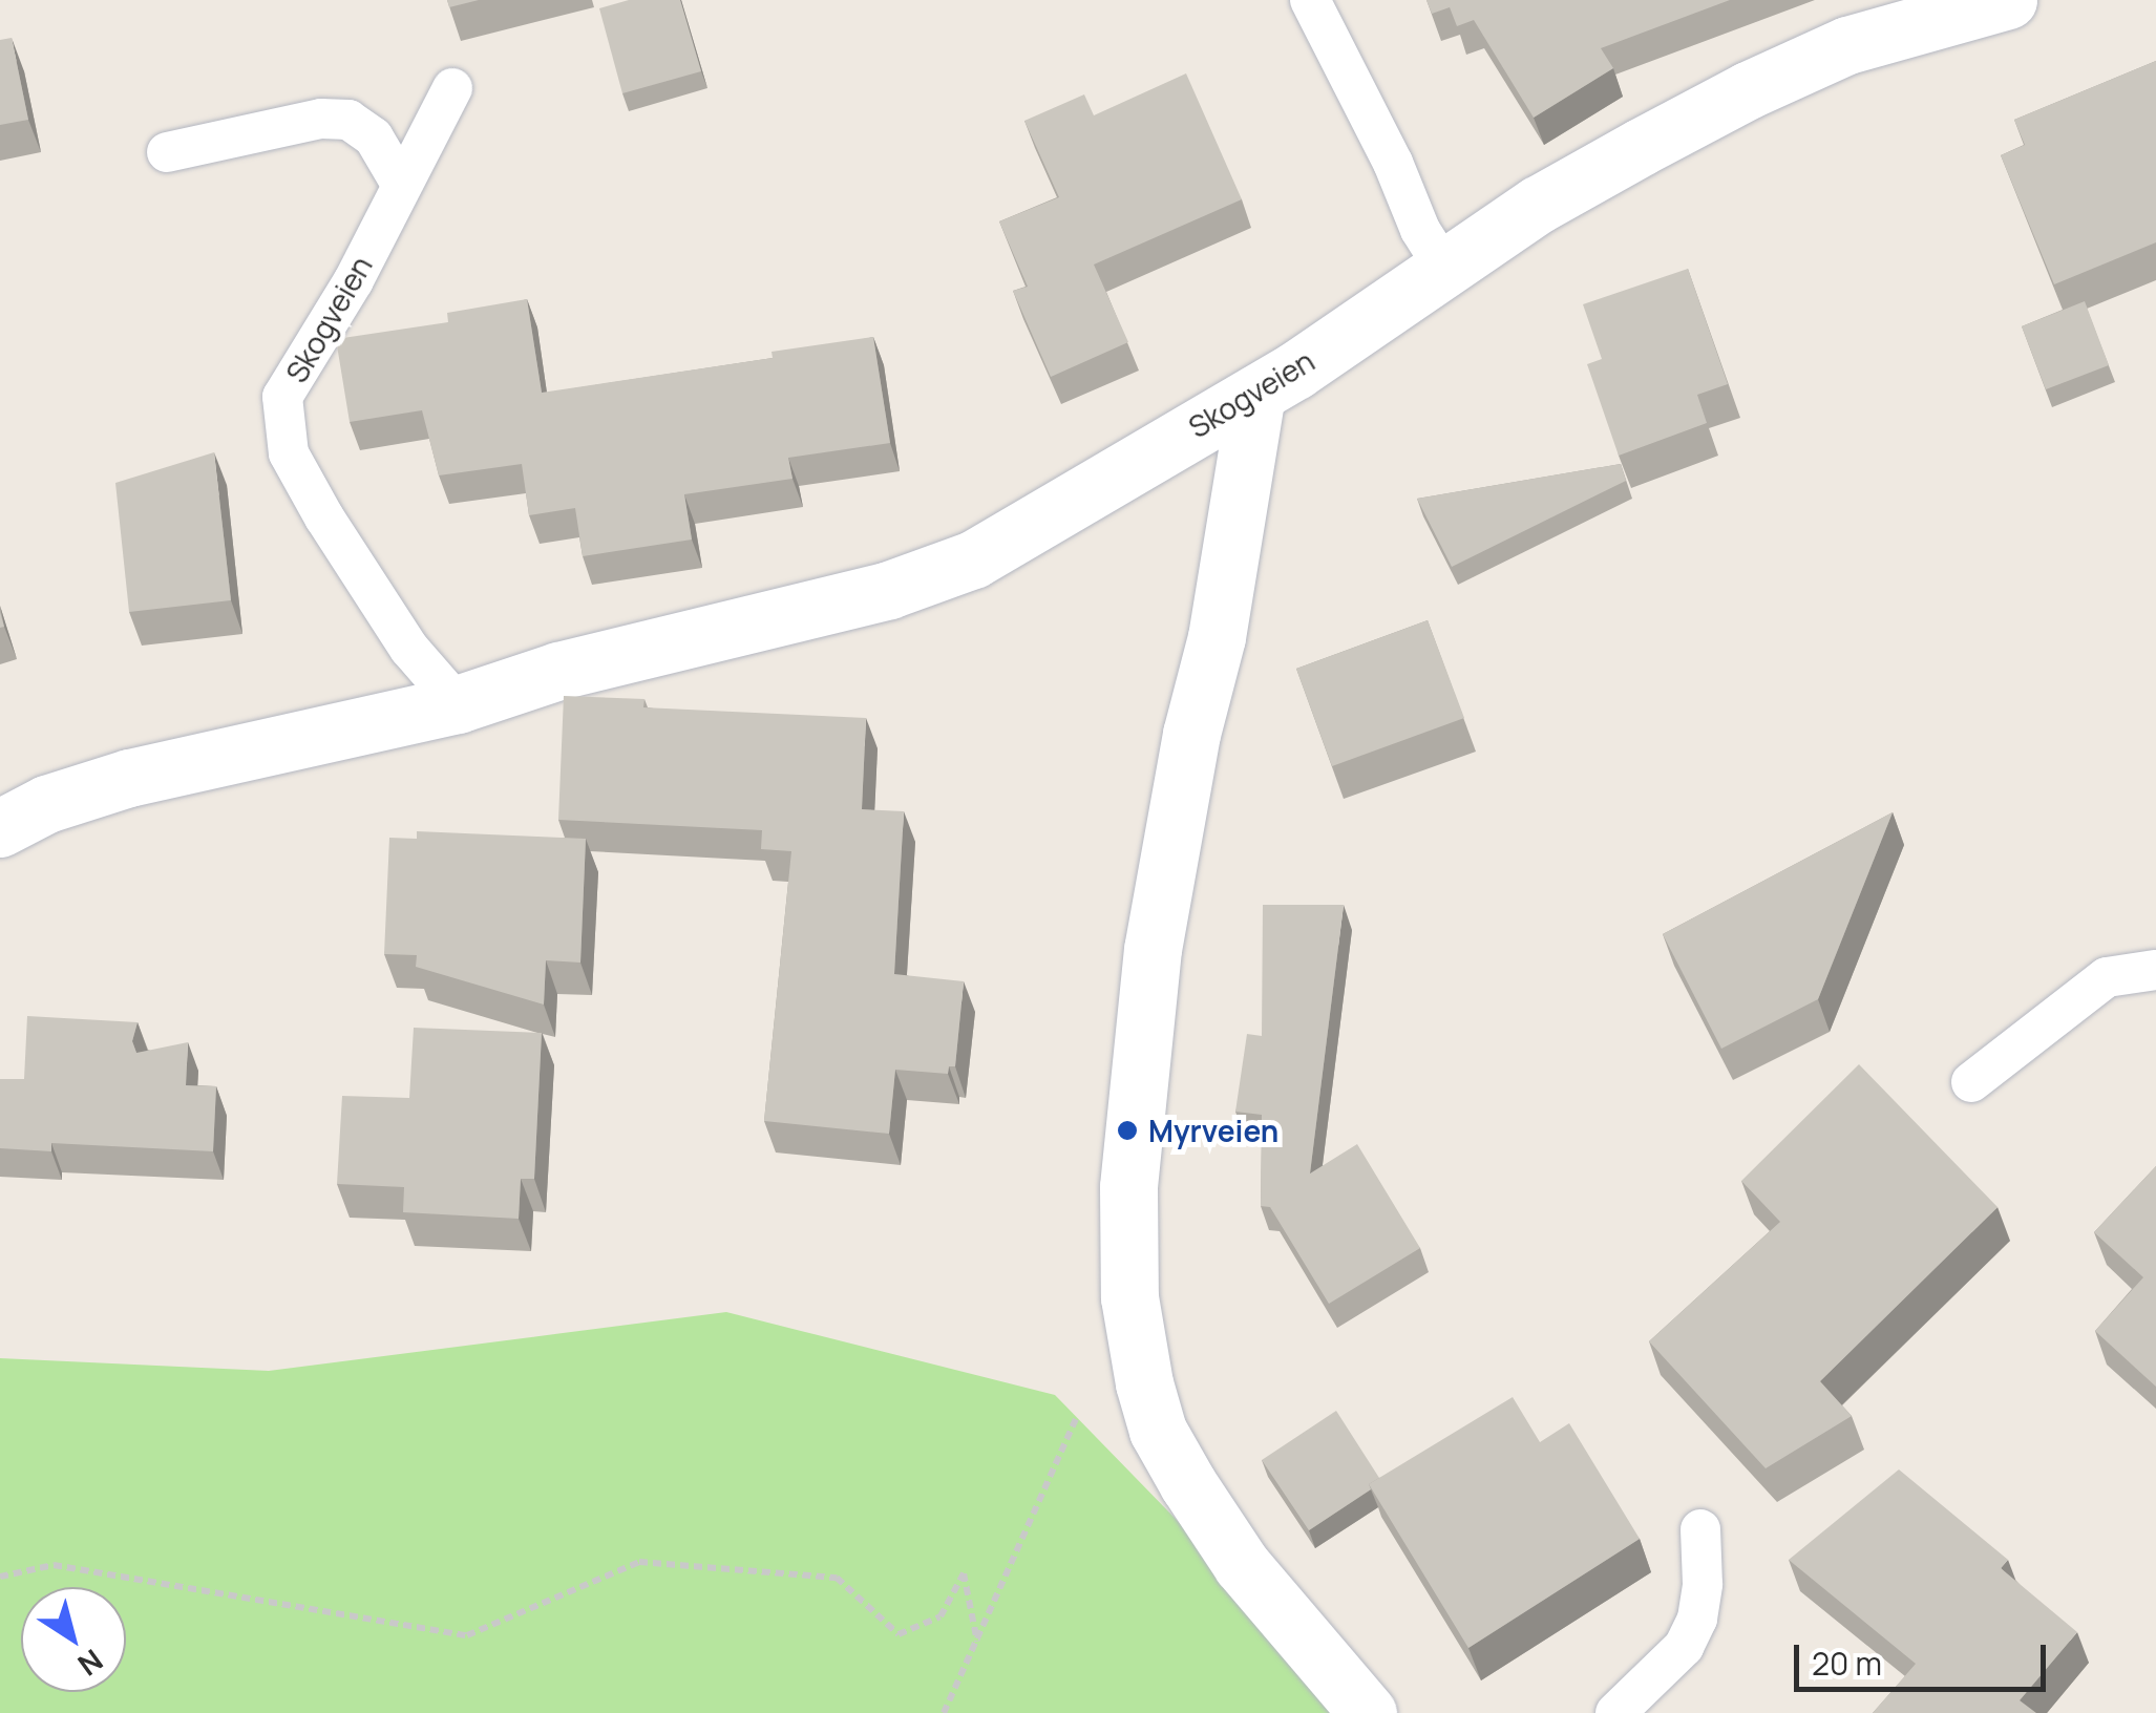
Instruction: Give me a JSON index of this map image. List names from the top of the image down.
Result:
{
  "streets": {
    "street": ["Skogveien"]
  },
  "places": ["Myrveien"],
  "scale_bar": "20 m",
  "north": "bottom right"
}
